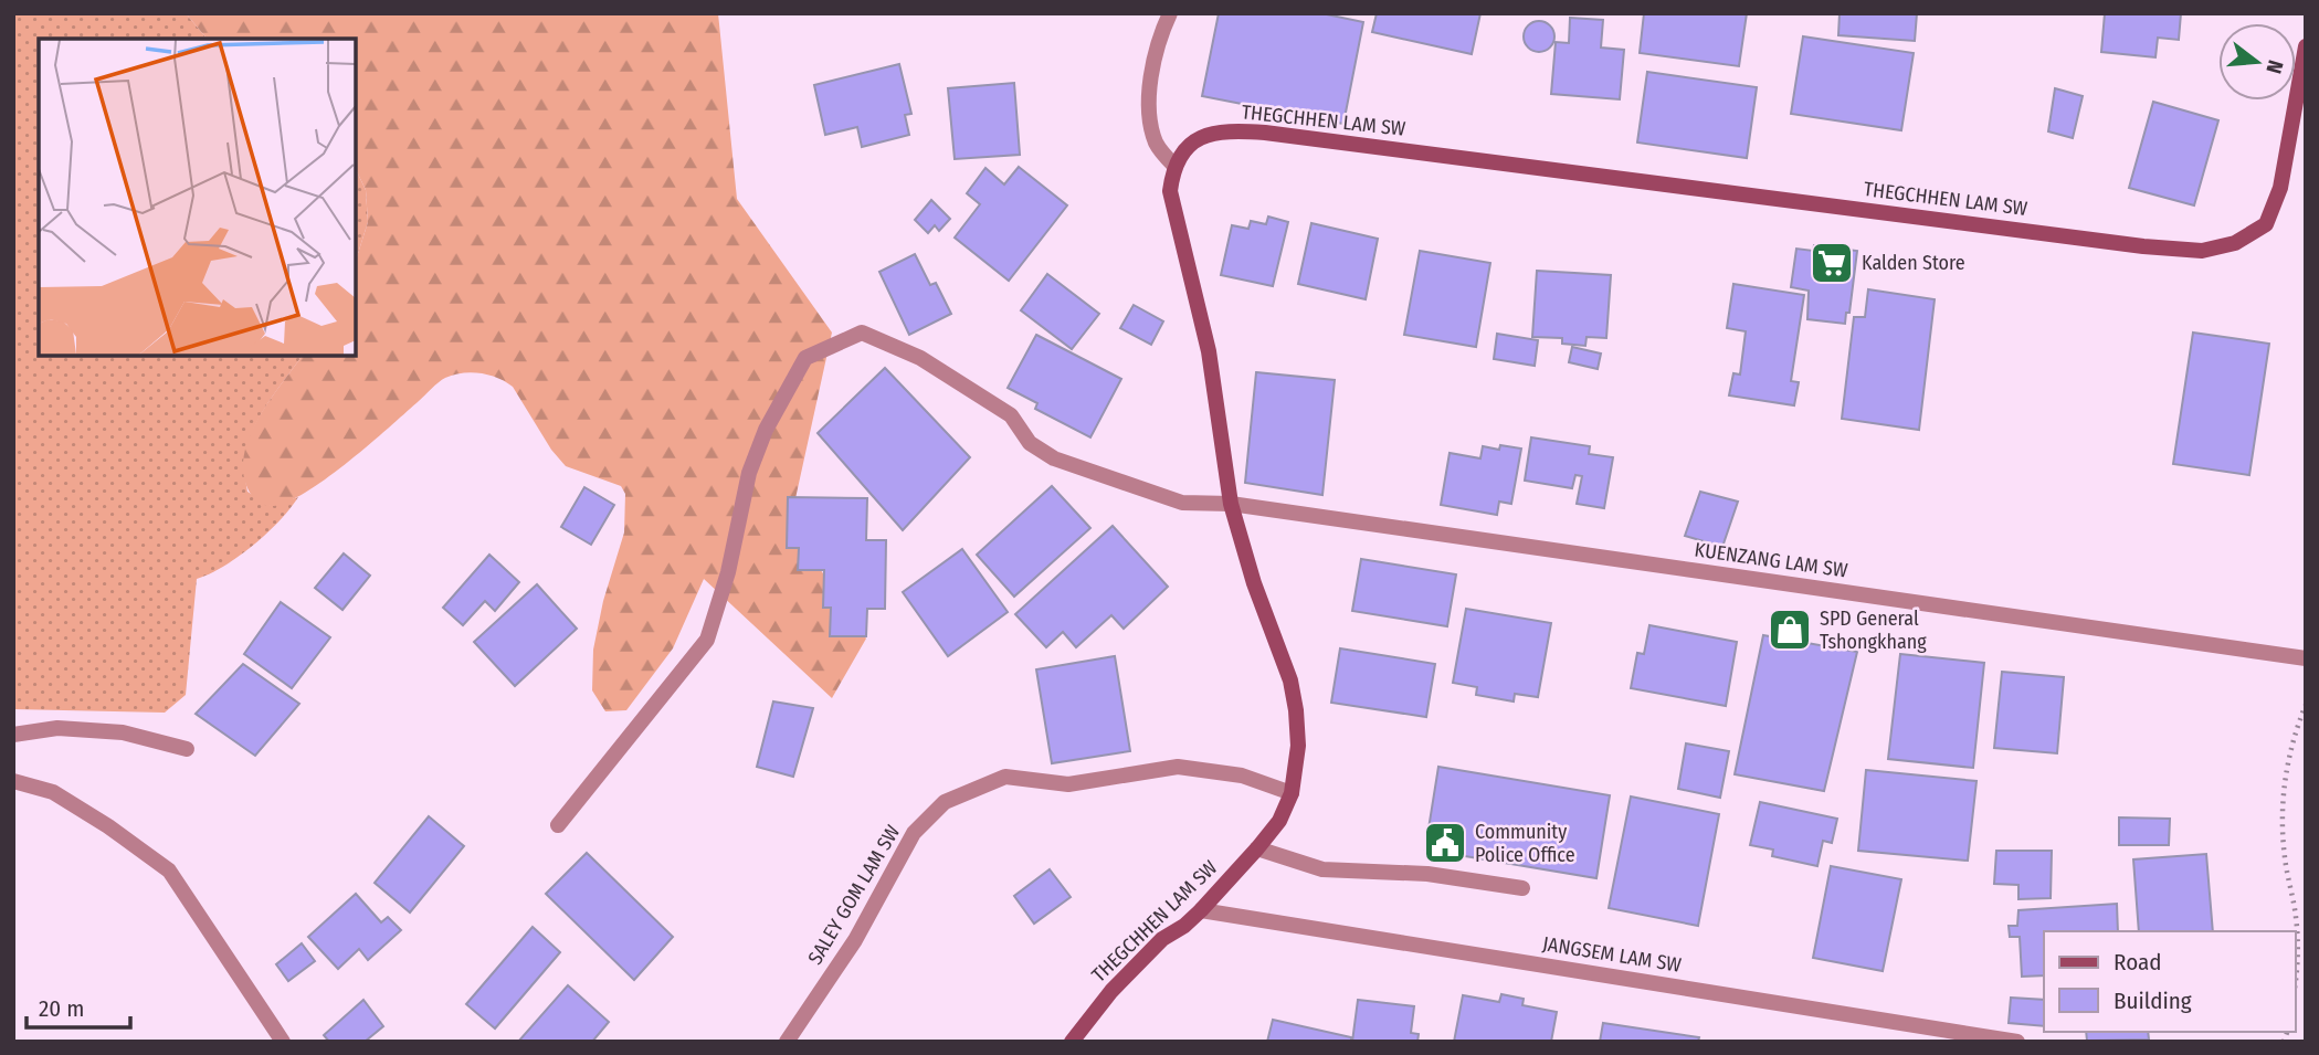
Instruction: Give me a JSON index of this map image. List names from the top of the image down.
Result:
{
  "streets": {
    "main road": ["THEGCHHEN LAM SW"],
    "street": ["KUENZANG LAM SW", "SALEY GOM LAM SW", "JANGSEM LAM SW"]
  },
  "crossings": [
    ["THEGCHHEN LAM SW", "KUENZANG LAM SW"],
    ["THEGCHHEN LAM SW", "SALEY GOM LAM SW"],
    ["THEGCHHEN LAM SW", "JANGSEM LAM SW"]
  ],
  "places": {
    "supermarket": ["Kalden Store"],
    "shop": ["SPD General Tshongkhang"],
    "public building": ["Community Police Office"]
  },
  "legend": ["Road", "Building"],
  "scale_bar": "20 m",
  "north": "right"
}
